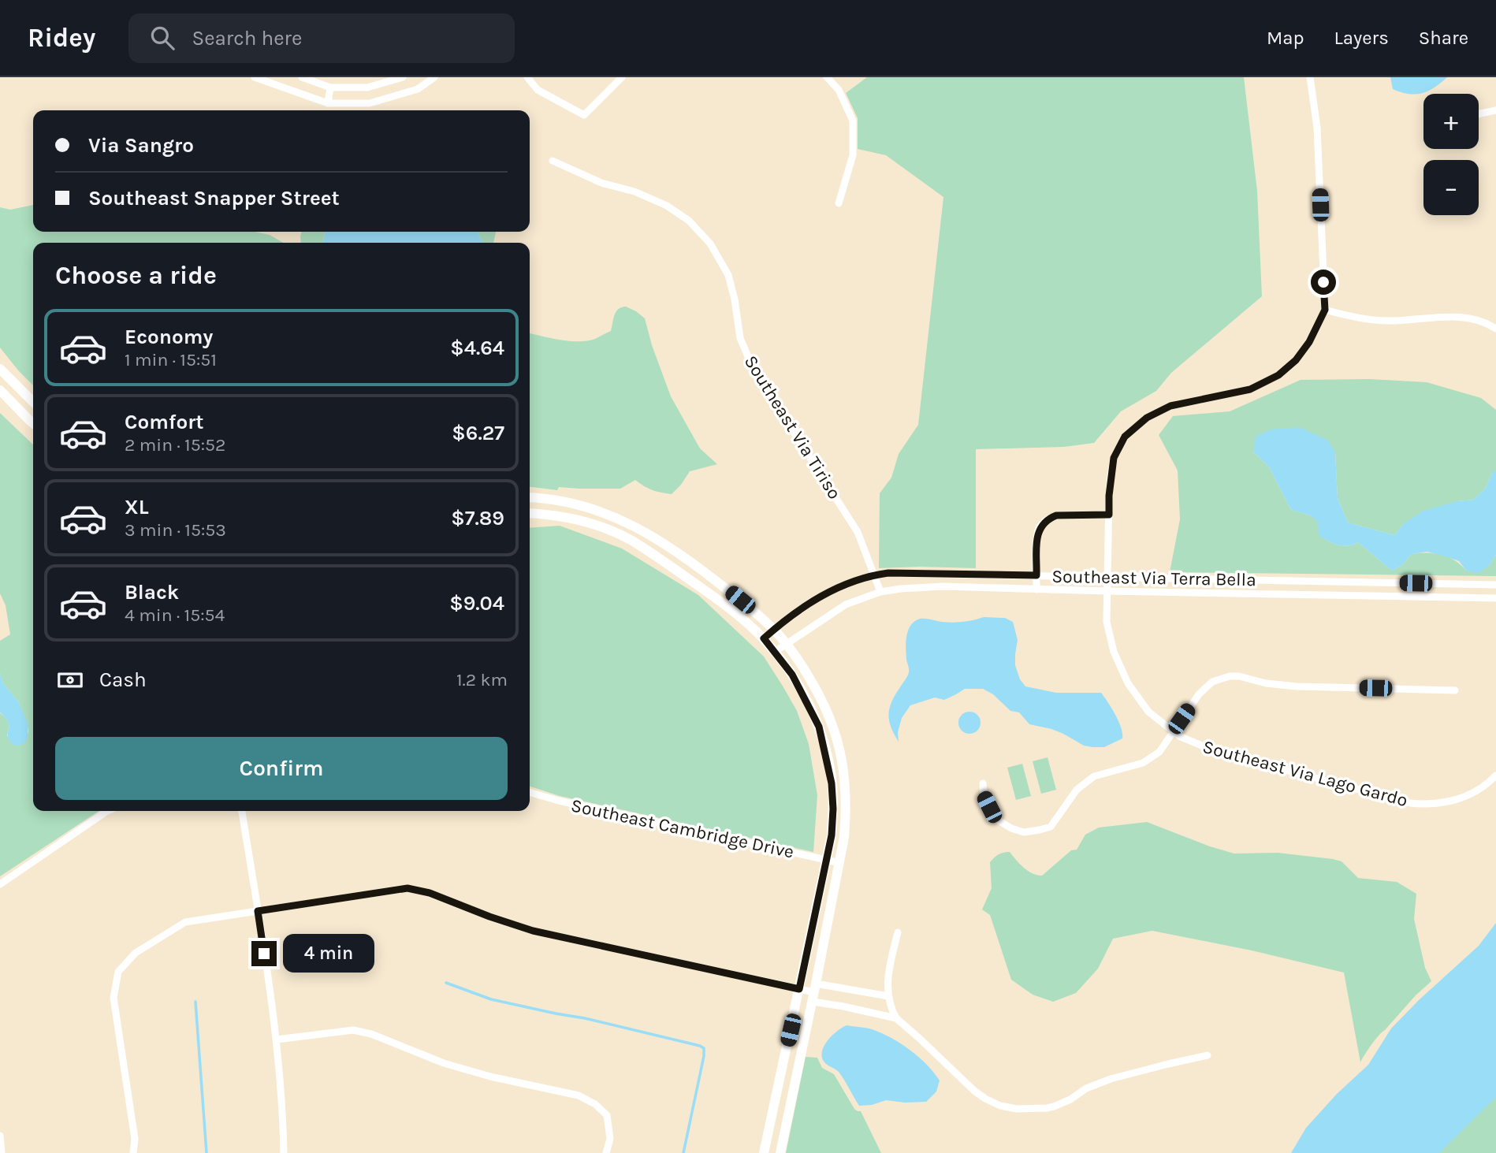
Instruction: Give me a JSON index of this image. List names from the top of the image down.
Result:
{
  "streets": {
    "street": [
      "Southeast Via Tiriso",
      "Southeast Via Terra Bella",
      "Southeast Via Lago Gardo",
      "Southeast Cambridge Drive"
    ]
  },
  "crossings": [
    ["Southeast Via Tiriso", "Southeast Via Terra Bella"],
    ["Southeast Via Terra Bella", "Southeast Via Lago Gardo"]
  ],
  "page": {
    "header": "Ridey",
    "search": "Search here",
    "nav": ["Map", "Layers", "Share"],
    "map_buttons": ["+", "−"],
    "banner": ["Via Sangro", "Southeast Snapper Street"],
    "heading": "Choose a ride",
    "list": [
      {
        "name": "Economy",
        "note": "1 min · 15:51",
        "value": "$4.64"
      },
      {
        "name": "Comfort",
        "note": "2 min · 15:52",
        "value": "$6.27"
      },
      {
        "name": "XL",
        "note": "3 min · 15:53",
        "value": "$7.89"
      },
      {
        "name": "Black",
        "note": "4 min · 15:54",
        "value": "$9.04"
      }
    ],
    "pay": ["Cash", "1.2 km"],
    "buttons": "Confirm",
    "bubble": "4 min"
  }
}
